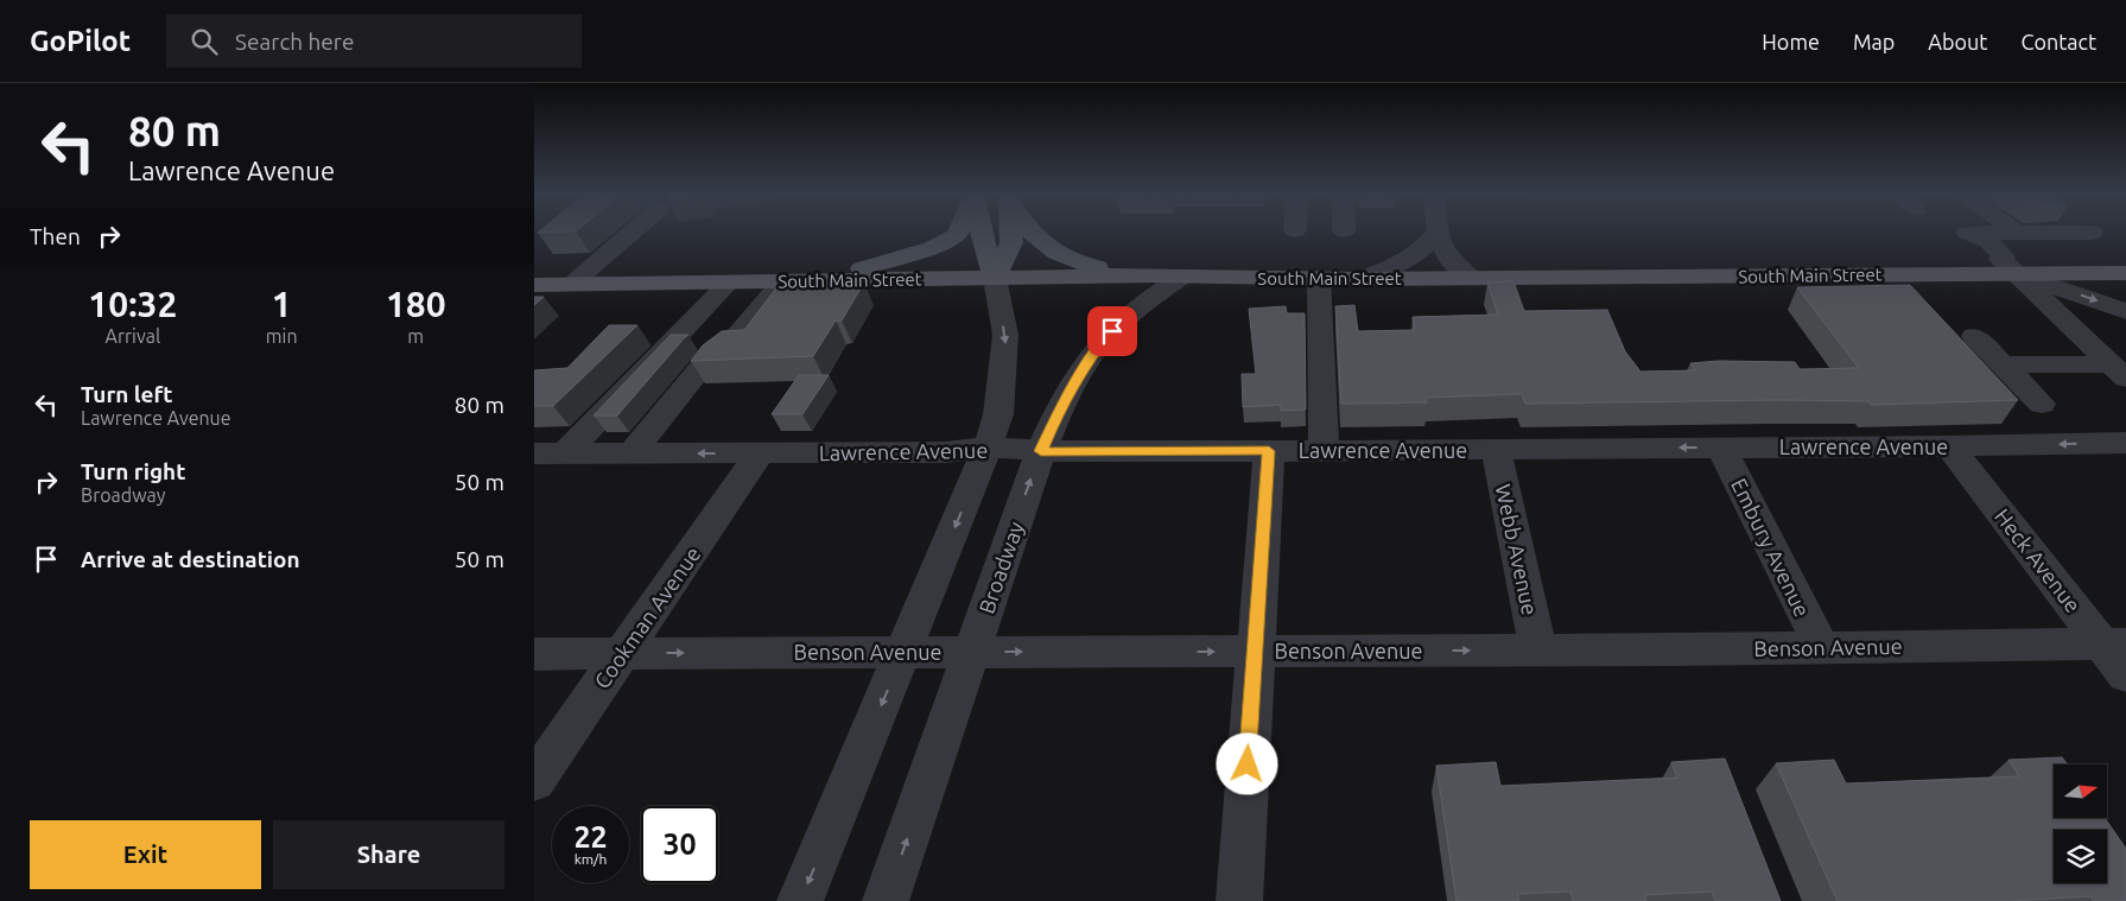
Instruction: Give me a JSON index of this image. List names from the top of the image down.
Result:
{
  "streets": {
    "main road": ["South Main Street"],
    "street": [
      "Lawrence Avenue",
      "Embury Avenue",
      "Webb Avenue",
      "Heck Avenue",
      "Broadway",
      "Cookman Avenue",
      "Benson Avenue"
    ]
  },
  "crossings": [
    ["South Main Street", "Broadway"],
    ["Lawrence Avenue", "Embury Avenue"],
    ["Lawrence Avenue", "Webb Avenue"],
    ["Lawrence Avenue", "Heck Avenue"],
    ["Lawrence Avenue", "Broadway"],
    ["Lawrence Avenue", "Cookman Avenue"],
    ["Embury Avenue", "Benson Avenue"],
    ["Webb Avenue", "Benson Avenue"],
    ["Heck Avenue", "Benson Avenue"],
    ["Broadway", "Benson Avenue"],
    ["Cookman Avenue", "Benson Avenue"]
  ],
  "one_way": ["Benson Avenue"],
  "north": "right",
  "page": {
    "header": "GoPilot",
    "search": "Search here",
    "nav": [
      "Home",
      "Map",
      "About",
      "Contact"
    ],
    "turn": ["80 m", "Lawrence Avenue"],
    "then": "Then",
    "eta": [
      "10:32",
      "Arrival",
      "1",
      "min",
      "180",
      "m"
    ],
    "list": [
      {
        "name": "Turn left",
        "note": "Lawrence Avenue",
        "value": "80 m"
      },
      {
        "name": "Turn right",
        "note": "Broadway",
        "value": "50 m"
      },
      {
        "name": "Arrive at destination",
        "value": "50 m"
      }
    ],
    "speed": "22 km/h",
    "limit": "30",
    "buttons": ["Exit", "Share"]
  }
}
